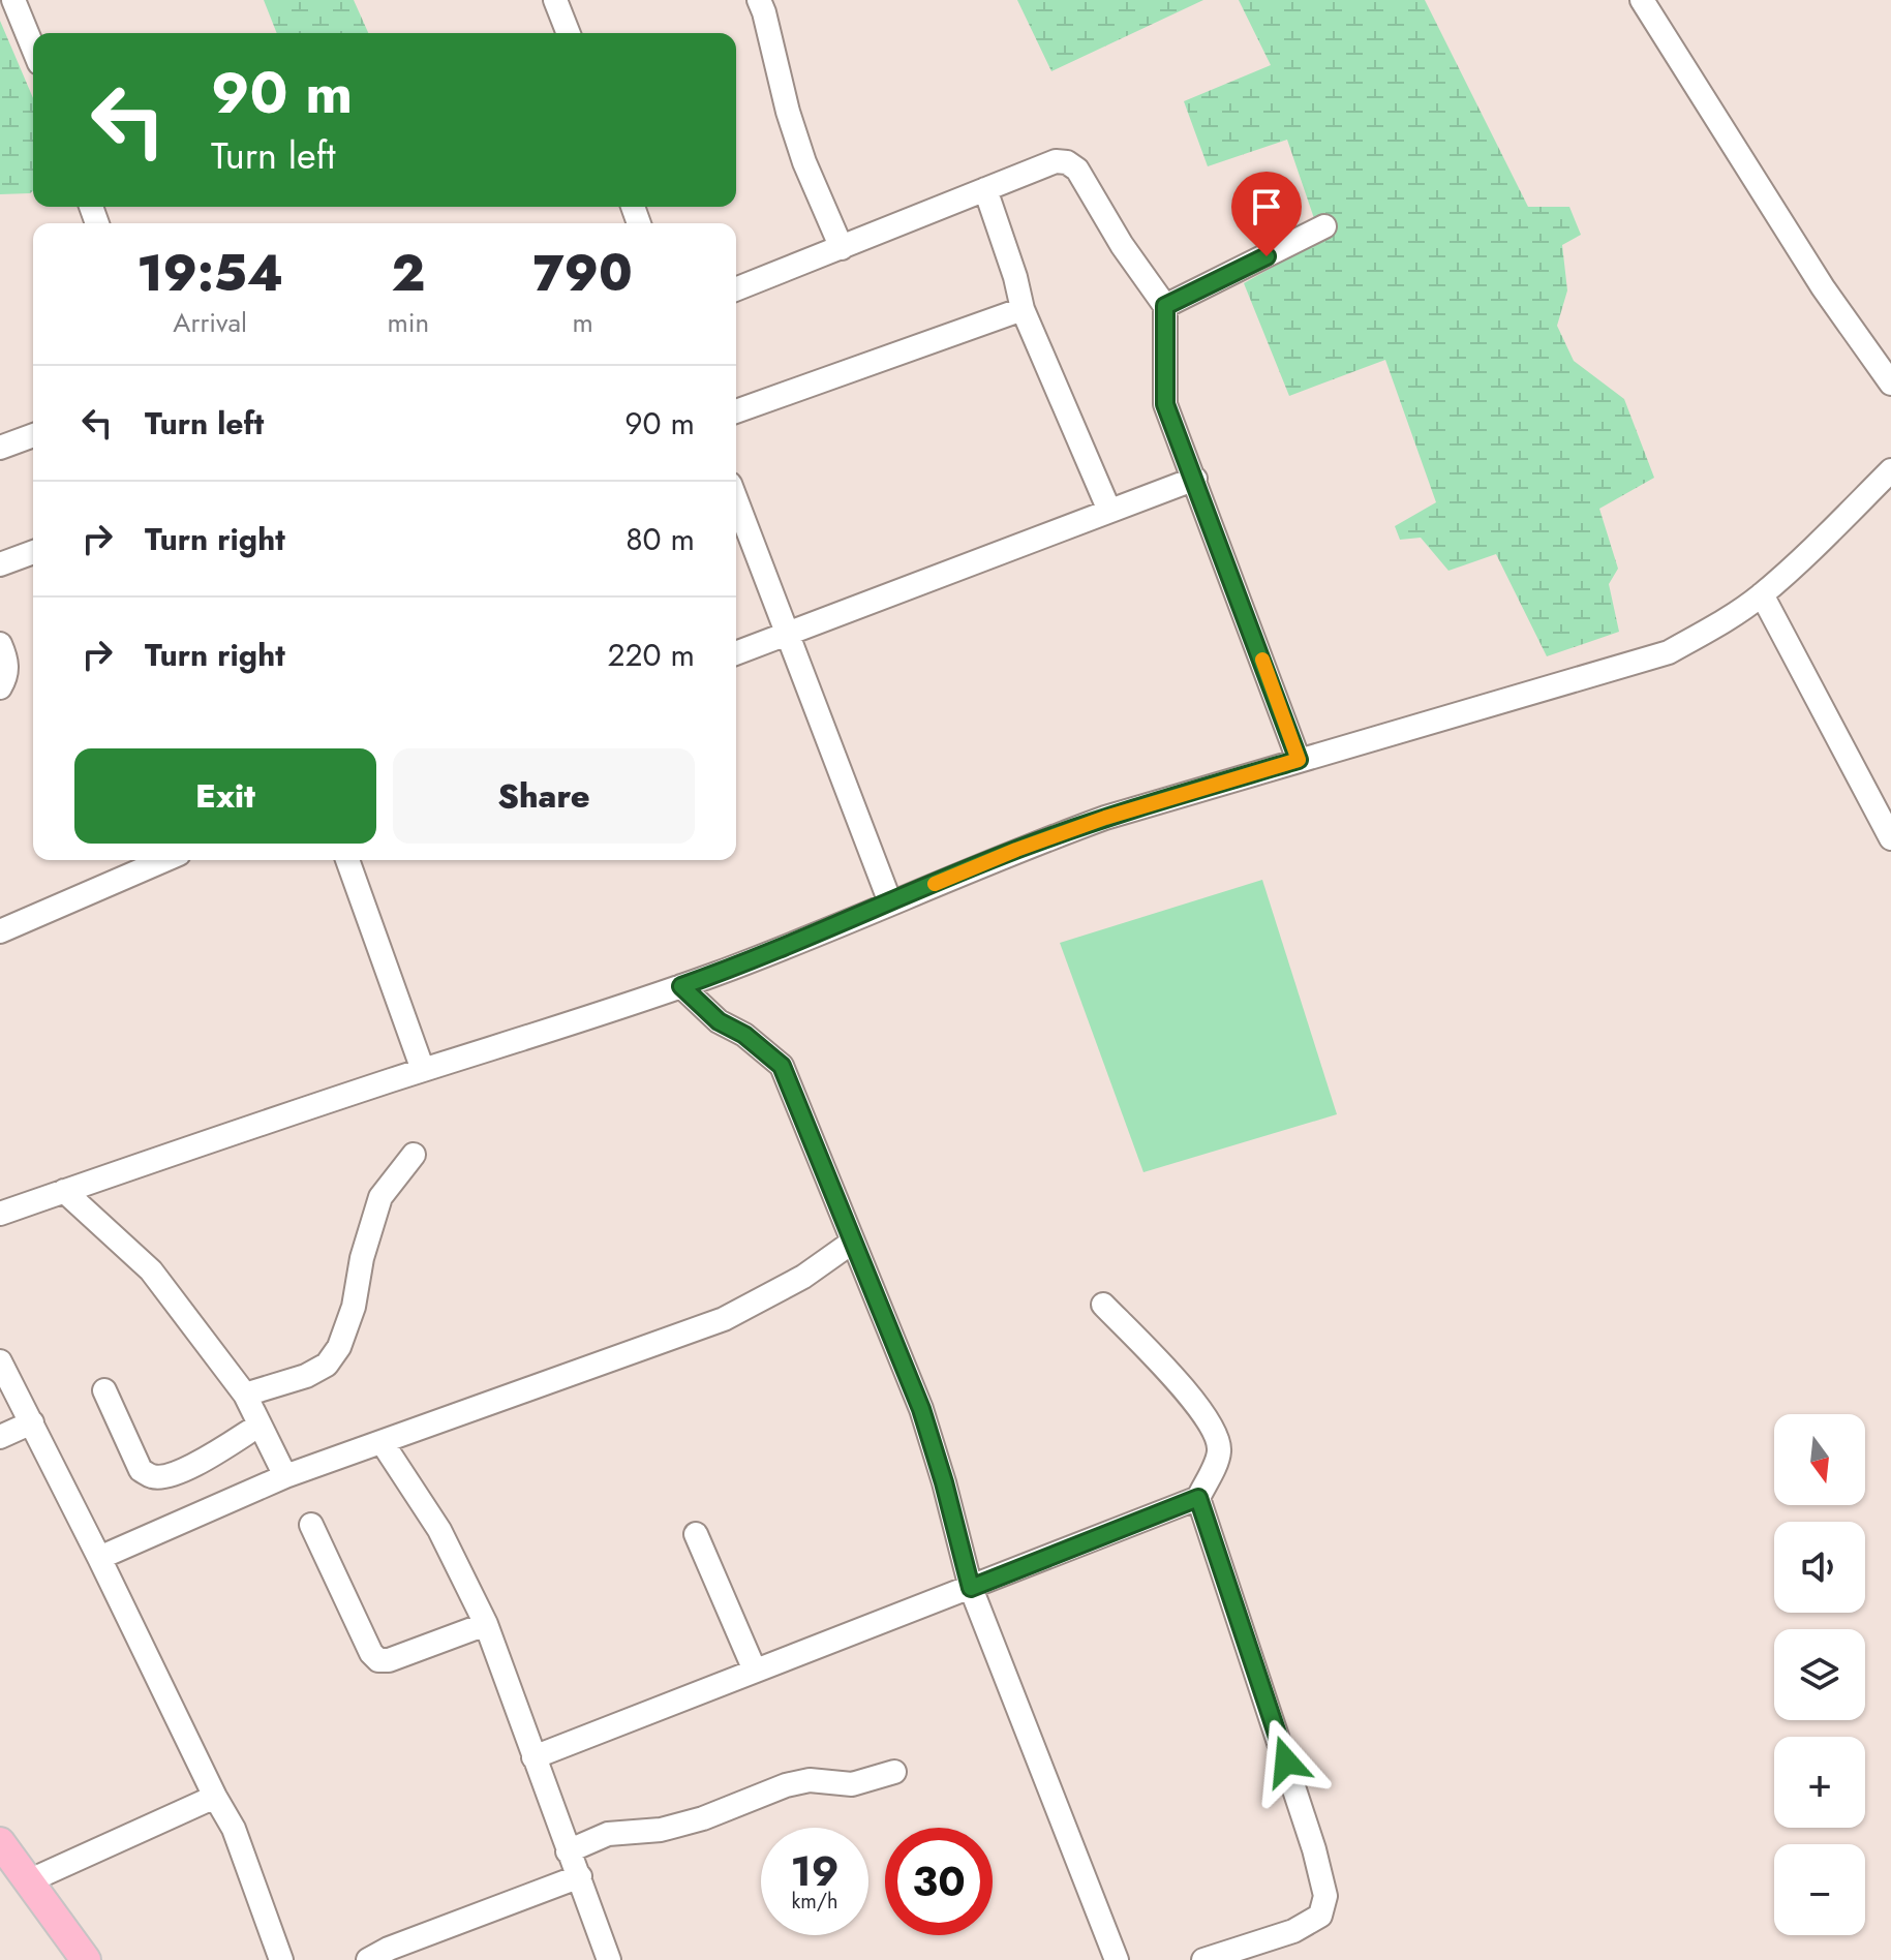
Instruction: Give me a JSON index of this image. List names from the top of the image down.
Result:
{
  "north": "bottom",
  "page": {
    "turn": ["90 m", "Turn left"],
    "eta": [
      "19:54",
      "Arrival",
      "2",
      "min",
      "790",
      "m"
    ],
    "list": [
      {
        "name": "Turn left",
        "value": "90 m"
      },
      {
        "name": "Turn right",
        "value": "80 m"
      },
      {
        "name": "Turn right",
        "value": "220 m"
      }
    ],
    "buttons": ["Exit", "Share"],
    "map_buttons": ["+", "−"],
    "speed": "19 km/h",
    "limit": "30"
  }
}
